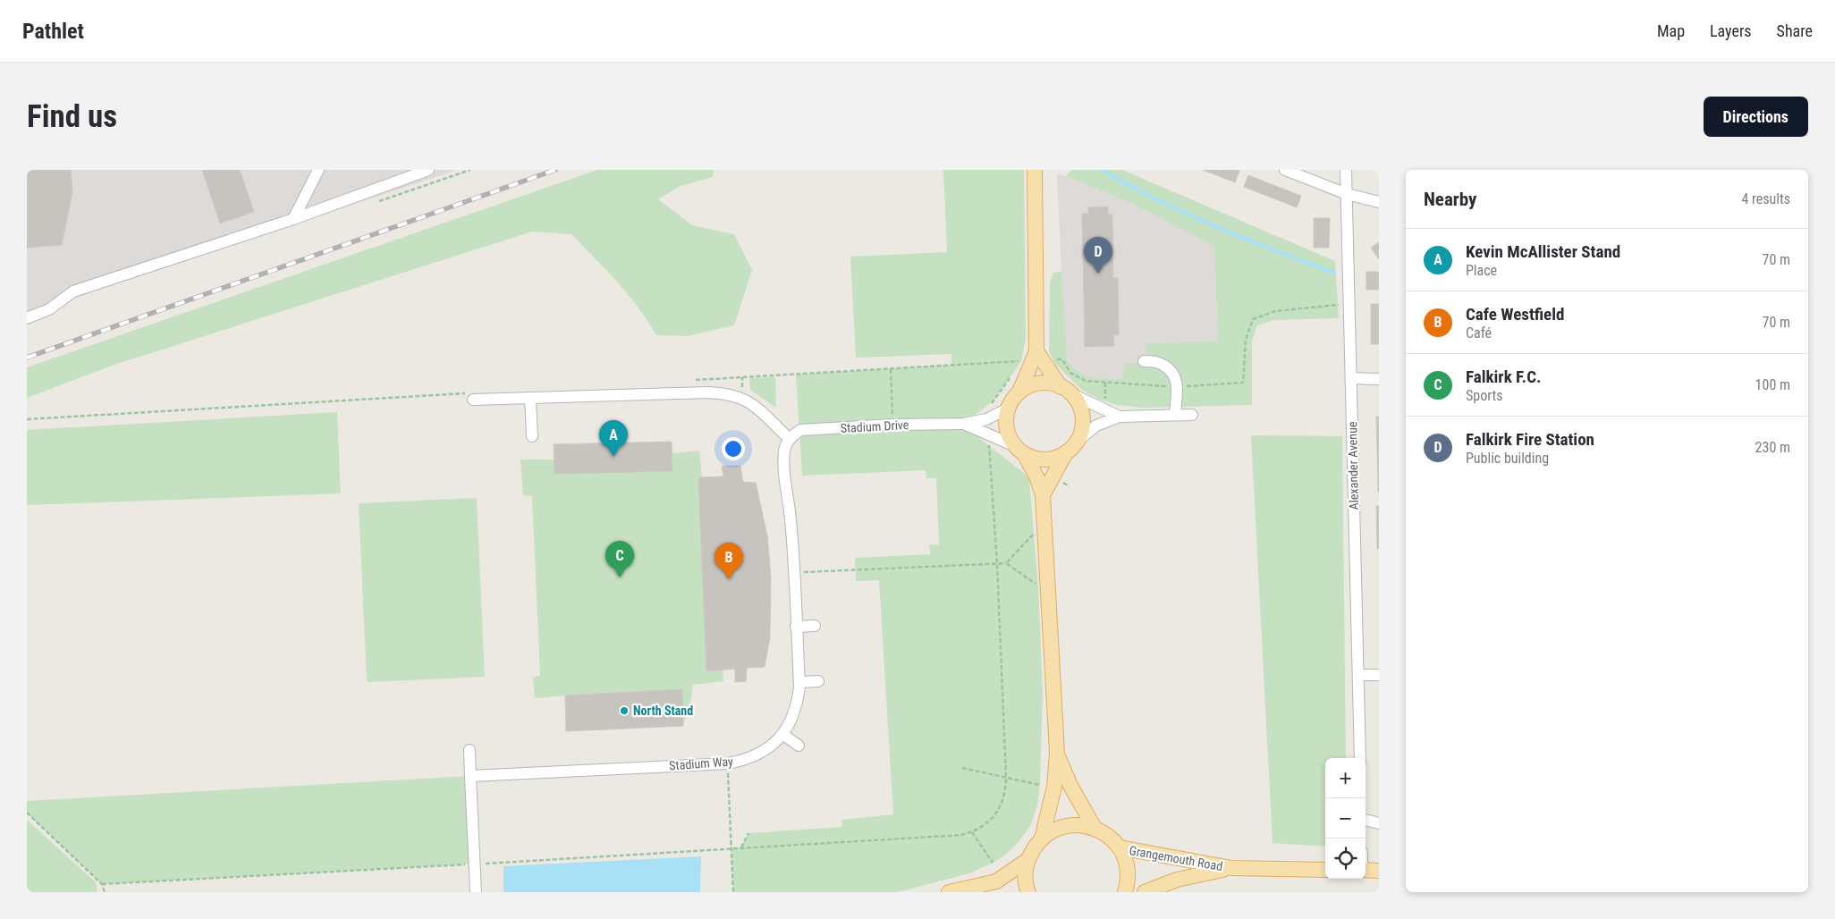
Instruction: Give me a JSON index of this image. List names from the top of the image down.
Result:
{
  "streets": {
    "main road": ["Grangemouth Road"],
    "street": ["Stadium Drive", "Alexander Avenue", "Stadium Way"]
  },
  "crossings": [
    ["Stadium Drive", "Stadium Way"]
  ],
  "places": ["North Stand"],
  "page": {
    "header": "Pathlet",
    "nav": ["Map", "Layers", "Share"],
    "buttons": "Directions",
    "title": "Find us",
    "heading": ["Nearby", "4 results"],
    "list": [
      {
        "mark": "A",
        "name": "Kevin McAllister Stand",
        "note": "Place",
        "value": "70 m"
      },
      {
        "mark": "B",
        "name": "Cafe Westfield",
        "note": "Café",
        "value": "70 m"
      },
      {
        "mark": "C",
        "name": "Falkirk F.C.",
        "note": "Sports",
        "value": "100 m"
      },
      {
        "mark": "D",
        "name": "Falkirk Fire Station",
        "note": "Public building",
        "value": "230 m"
      }
    ],
    "pins": [
      "D",
      "A",
      "C",
      "B"
    ],
    "map_buttons": ["+", "−"]
  }
}
